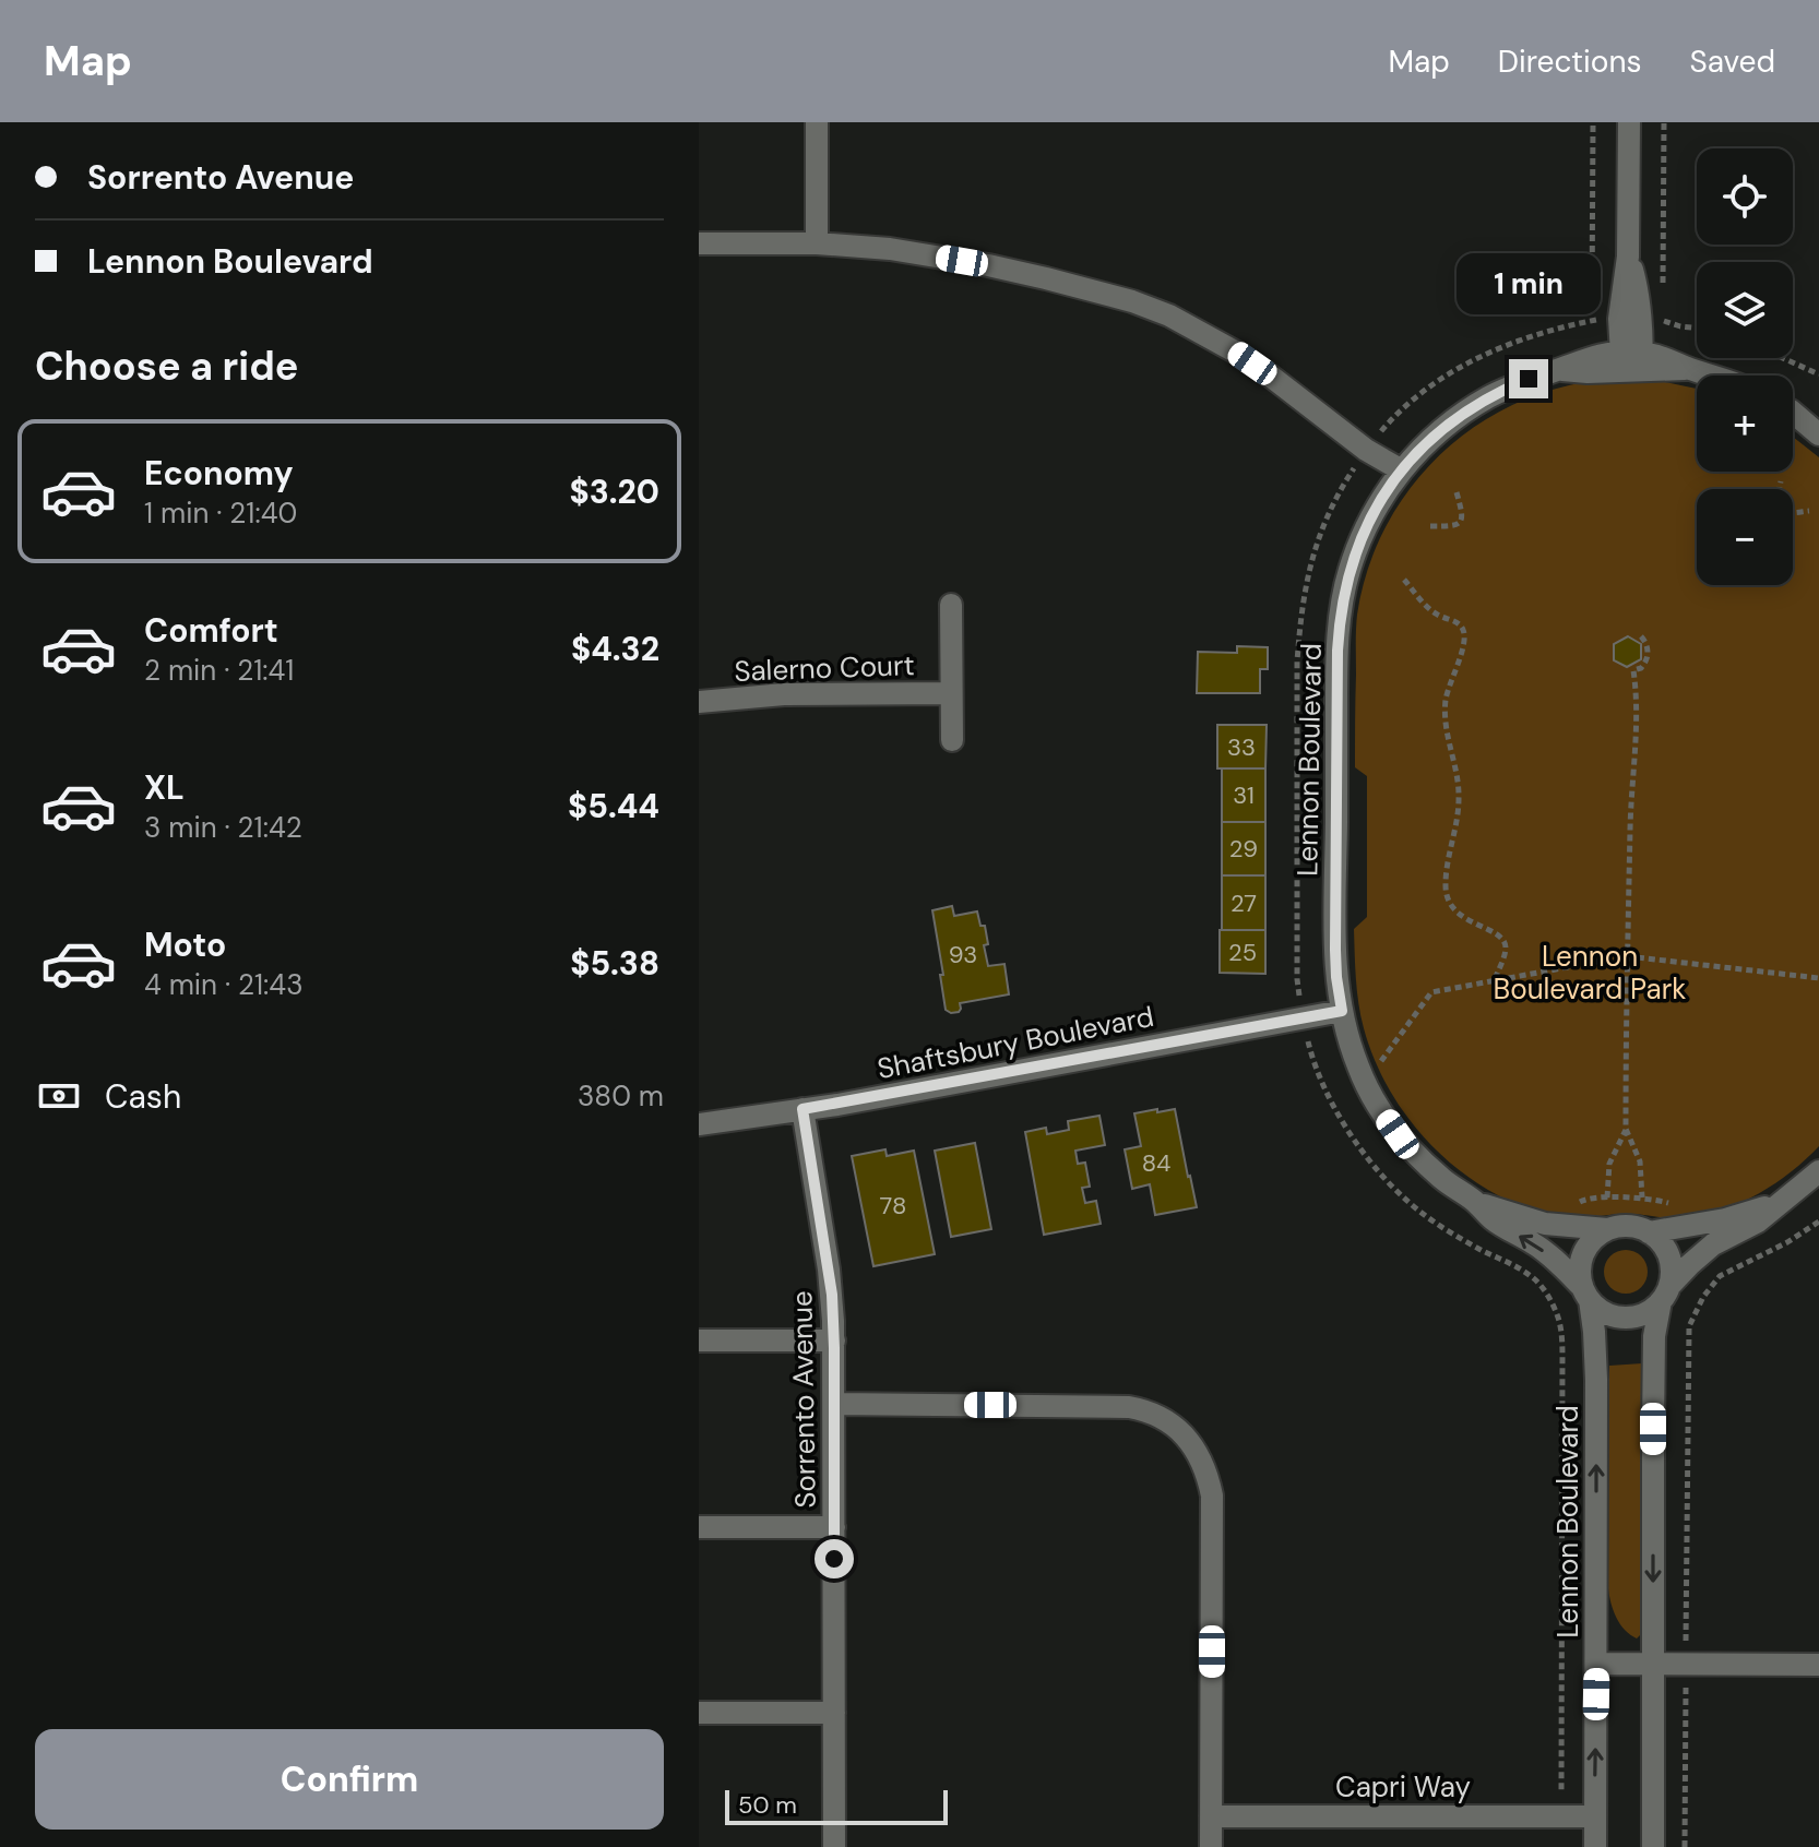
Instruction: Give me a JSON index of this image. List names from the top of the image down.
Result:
{
  "streets": {
    "street": [
      "Salerno Court",
      "Lennon Boulevard",
      "Shaftsbury Boulevard",
      "Sorrento Avenue",
      "Capri Way"
    ]
  },
  "crossings": [
    ["Lennon Boulevard", "Shaftsbury Boulevard"],
    ["Lennon Boulevard", "Capri Way"],
    ["Shaftsbury Boulevard", "Sorrento Avenue"]
  ],
  "parks": ["Lennon Boulevard Park"],
  "house_numbers": [
    "33",
    "31",
    "29",
    "27",
    "25",
    "93",
    "84",
    "78"
  ],
  "scale_bar": "50 m",
  "page": {
    "header": "Map",
    "nav": ["Map", "Directions", "Saved"],
    "banner": ["Sorrento Avenue", "Lennon Boulevard"],
    "map_buttons": ["+", "−"],
    "bubble": "1 min",
    "heading": "Choose a ride",
    "list": [
      {
        "name": "Economy",
        "note": "1 min · 21:40",
        "value": "$3.20"
      },
      {
        "name": "Comfort",
        "note": "2 min · 21:41",
        "value": "$4.32"
      },
      {
        "name": "XL",
        "note": "3 min · 21:42",
        "value": "$5.44"
      },
      {
        "name": "Moto",
        "note": "4 min · 21:43",
        "value": "$5.38"
      }
    ],
    "pay": ["Cash", "380 m"],
    "buttons": "Confirm",
    "scale": "50 m"
  }
}
